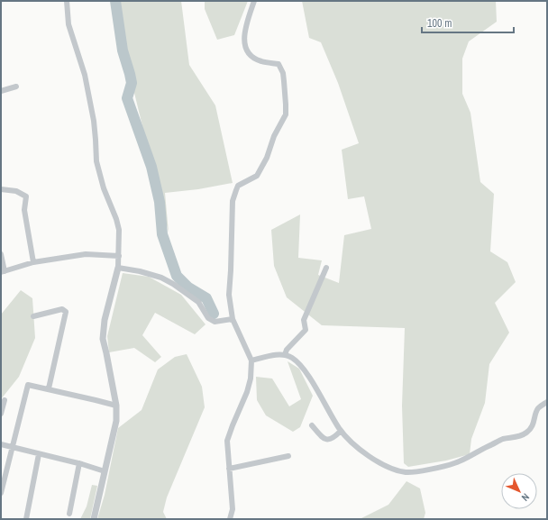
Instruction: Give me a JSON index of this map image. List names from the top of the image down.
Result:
{
  "scale_bar": "100 m",
  "north": "bottom right"
}
